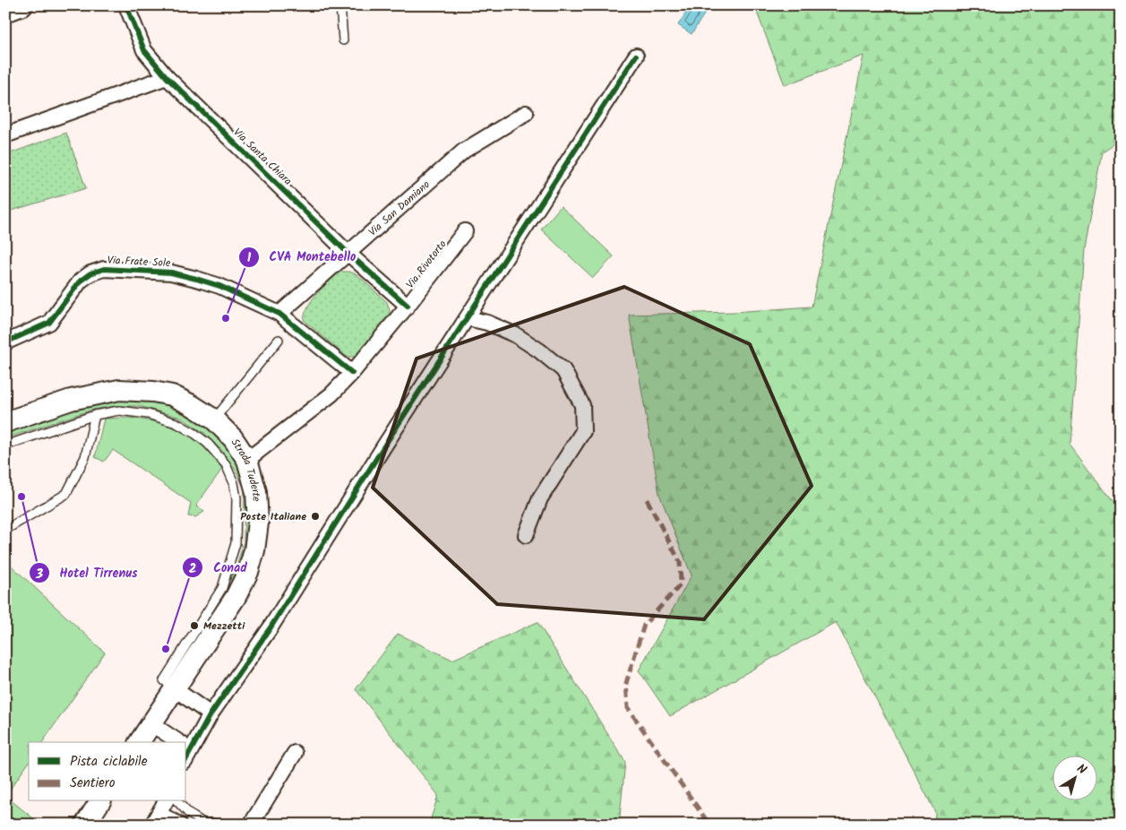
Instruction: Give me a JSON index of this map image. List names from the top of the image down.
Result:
{
  "streets": {
    "main road": ["Strada Tuderte"],
    "street": [
      "Via Santa Chiara",
      "Via San Damiano",
      "Via Frate Sole",
      "Via Rivotorto"
    ]
  },
  "crossings": [
    ["Via Santa Chiara", "Via San Damiano"],
    ["Via Santa Chiara", "Via Rivotorto"],
    ["Via San Damiano", "Via Frate Sole"],
    ["Via Frate Sole", "Via Rivotorto"],
    ["Via Rivotorto", "Strada Tuderte"]
  ],
  "places": [
    "CVA Montebello",
    "Hotel Tirrenus",
    "Poste Italiane",
    "Mezzetti",
    "Conad"
  ],
  "legend": ["Pista ciclabile", "Sentiero"],
  "north": "top right"
}
